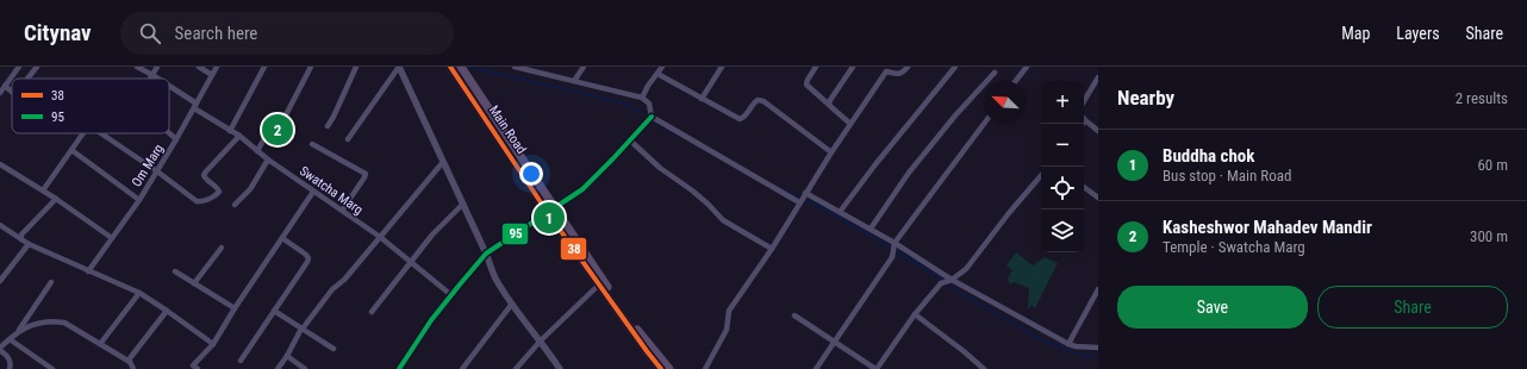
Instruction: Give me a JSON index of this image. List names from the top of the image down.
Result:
{
  "streets": {
    "main road": ["Main Road"],
    "street": ["Om Marg", "Swatcha Marg"]
  },
  "crossings": [
    ["Om Marg", "Swatcha Marg"]
  ],
  "lines": ["transit line 38", "transit line 95"],
  "legend": ["38", "95"],
  "north": "top left",
  "page": {
    "header": "Citynav",
    "search": "Search here",
    "nav": ["Map", "Layers", "Share"],
    "heading": ["Nearby", "2 results"],
    "map_buttons": ["+", "−"],
    "pins": ["2", "1"],
    "list": [
      {
        "mark": "1",
        "name": "Buddha chok",
        "note": "Bus stop · Main Road",
        "value": "60 m"
      },
      {
        "mark": "2",
        "name": "Kasheshwor Mahadev Mandir",
        "note": "Temple · Swatcha Marg",
        "value": "300 m"
      }
    ],
    "buttons": ["Save", "Share"]
  }
}
